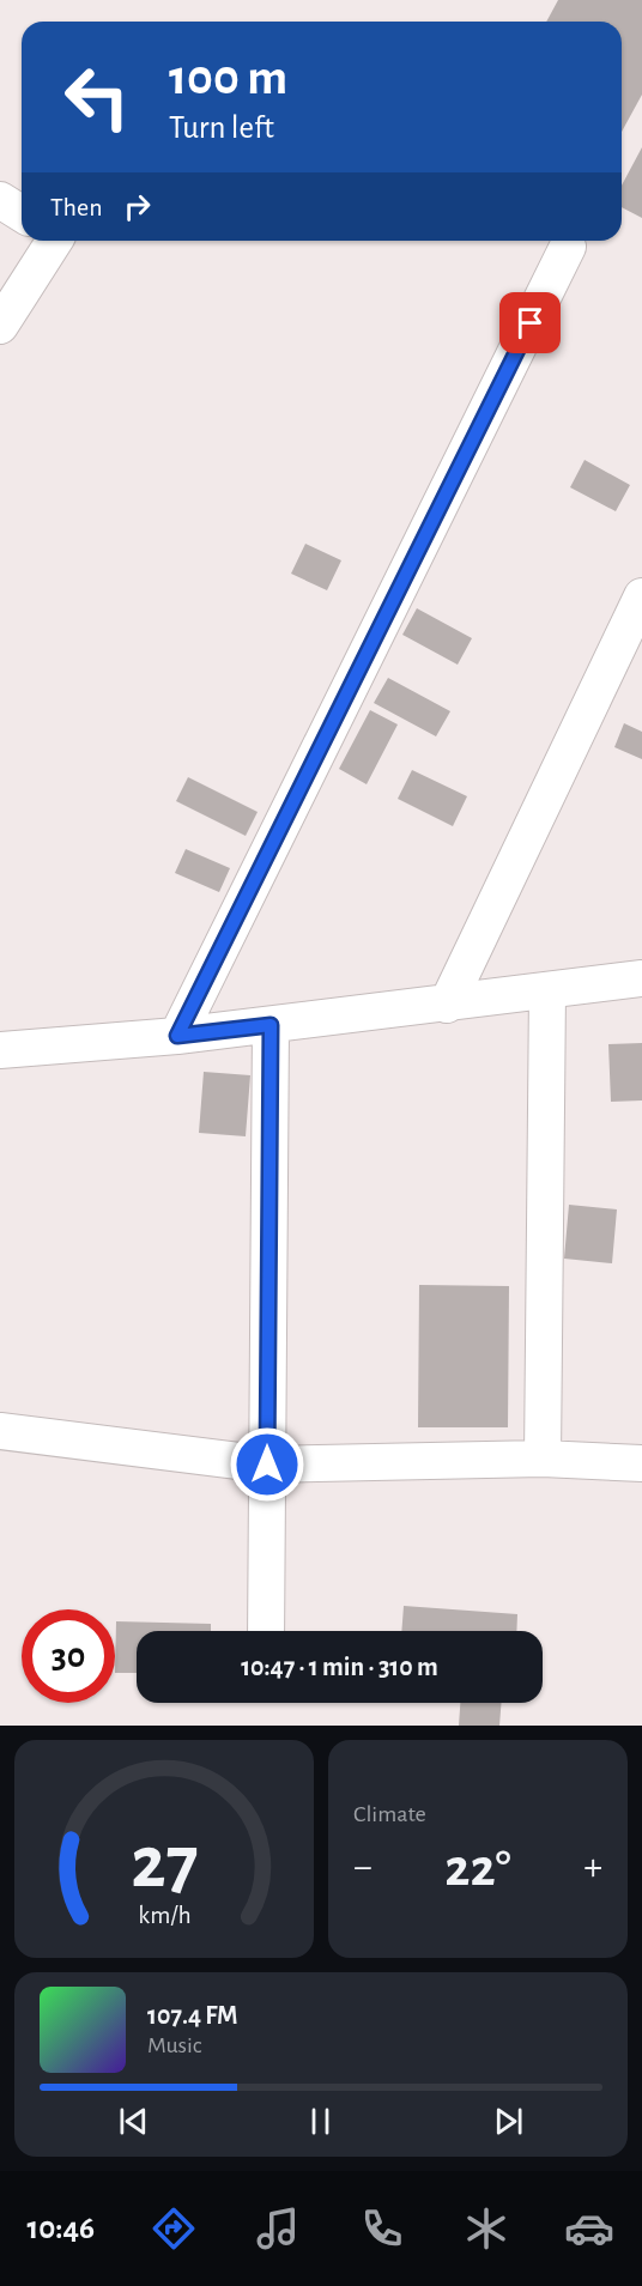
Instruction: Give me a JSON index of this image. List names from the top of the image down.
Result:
{
  "page": {
    "turn": ["100 m", "Turn left"],
    "then": "Then",
    "limit": "30",
    "trip": "10:47 · 1 min · 310 m",
    "tile": "Climate",
    "heat": ["−", "22°", "+"],
    "song": ["107.4 FM", "Music"],
    "tabs": "10:46",
    "gauge": ["27", "km/h"]
  }
}
